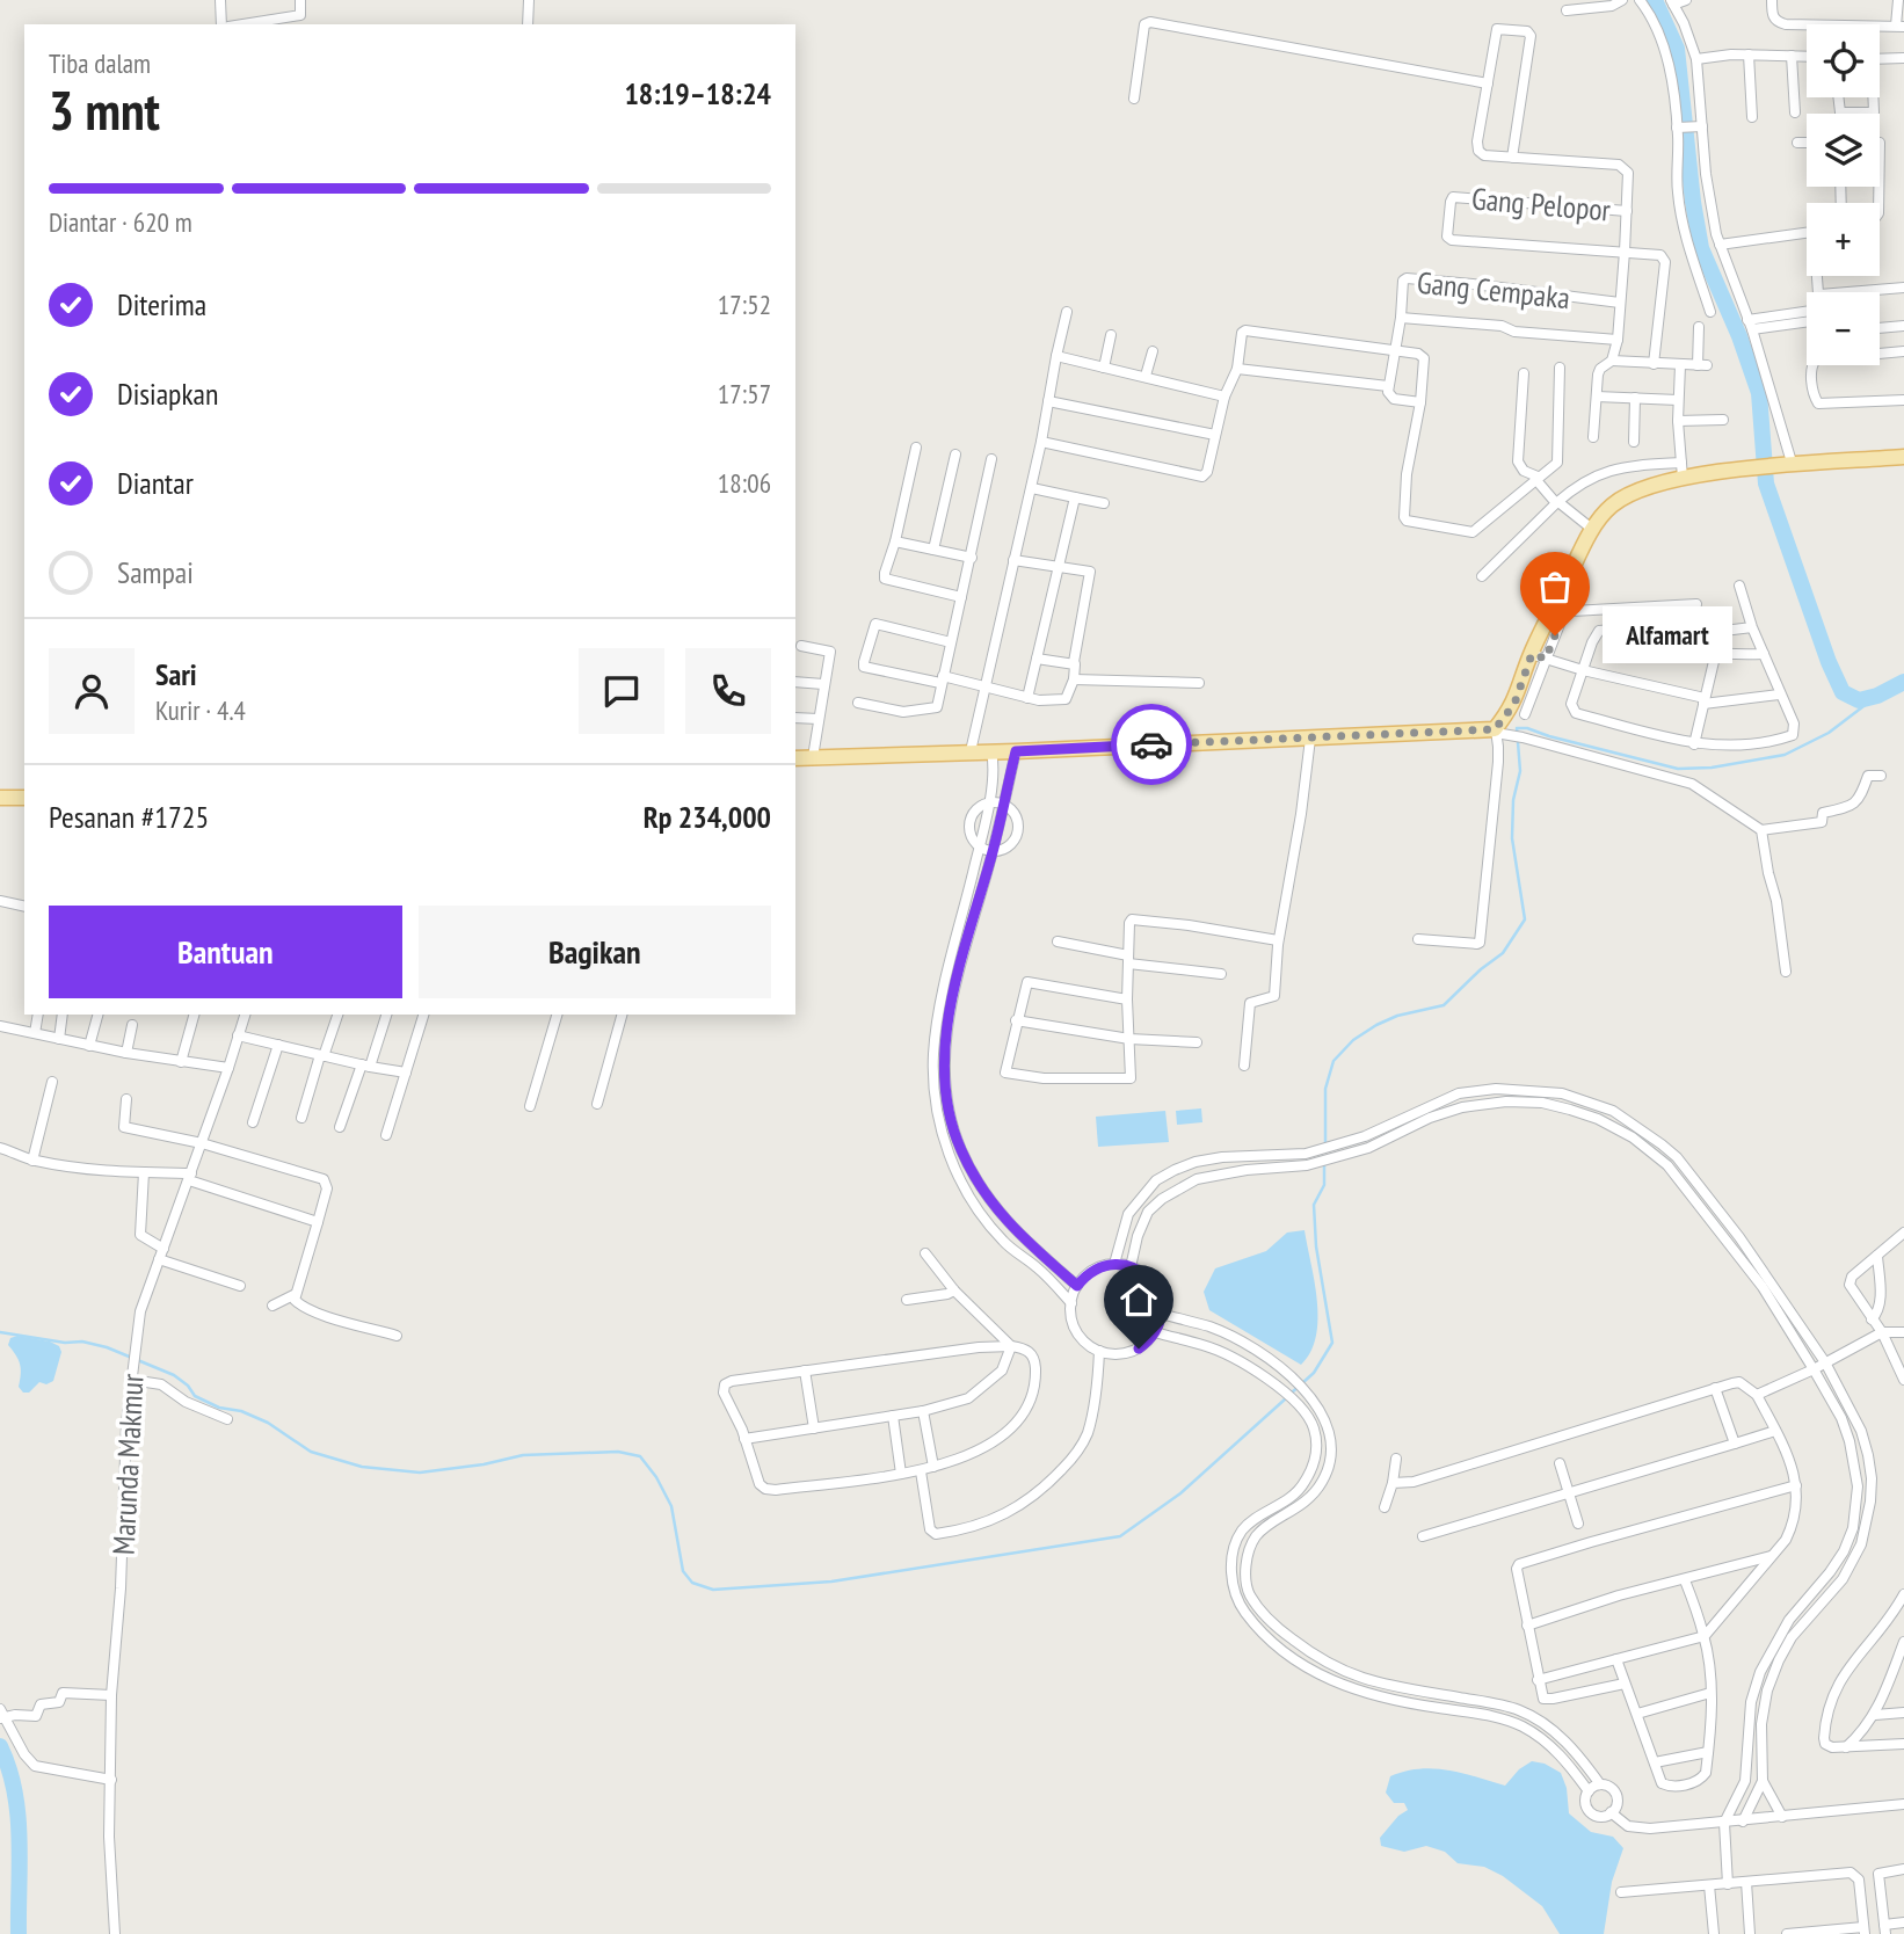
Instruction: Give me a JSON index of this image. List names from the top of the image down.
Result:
{
  "streets": {
    "street": ["Gang Pelopor", "Gang Cempaka", "Marunda Makmur"]
  },
  "places": ["Alfamart"],
  "page": {
    "map_buttons": ["+", "−"],
    "heading": ["3 mnt", "Tiba dalam", "18:19–18:24"],
    "panel": [
      "Sari",
      "Kurir · 4.4",
      "Pesanan #1725",
      "Rp 234,000"
    ],
    "bar": "Diantar · 620 m",
    "list": [
      ["Diterima", "17:52"],
      ["Disiapkan", "17:57"],
      ["Diantar", "18:06"],
      "Sampai"
    ],
    "bubble": "Alfamart",
    "buttons": ["Bantuan", "Bagikan"]
  }
}
